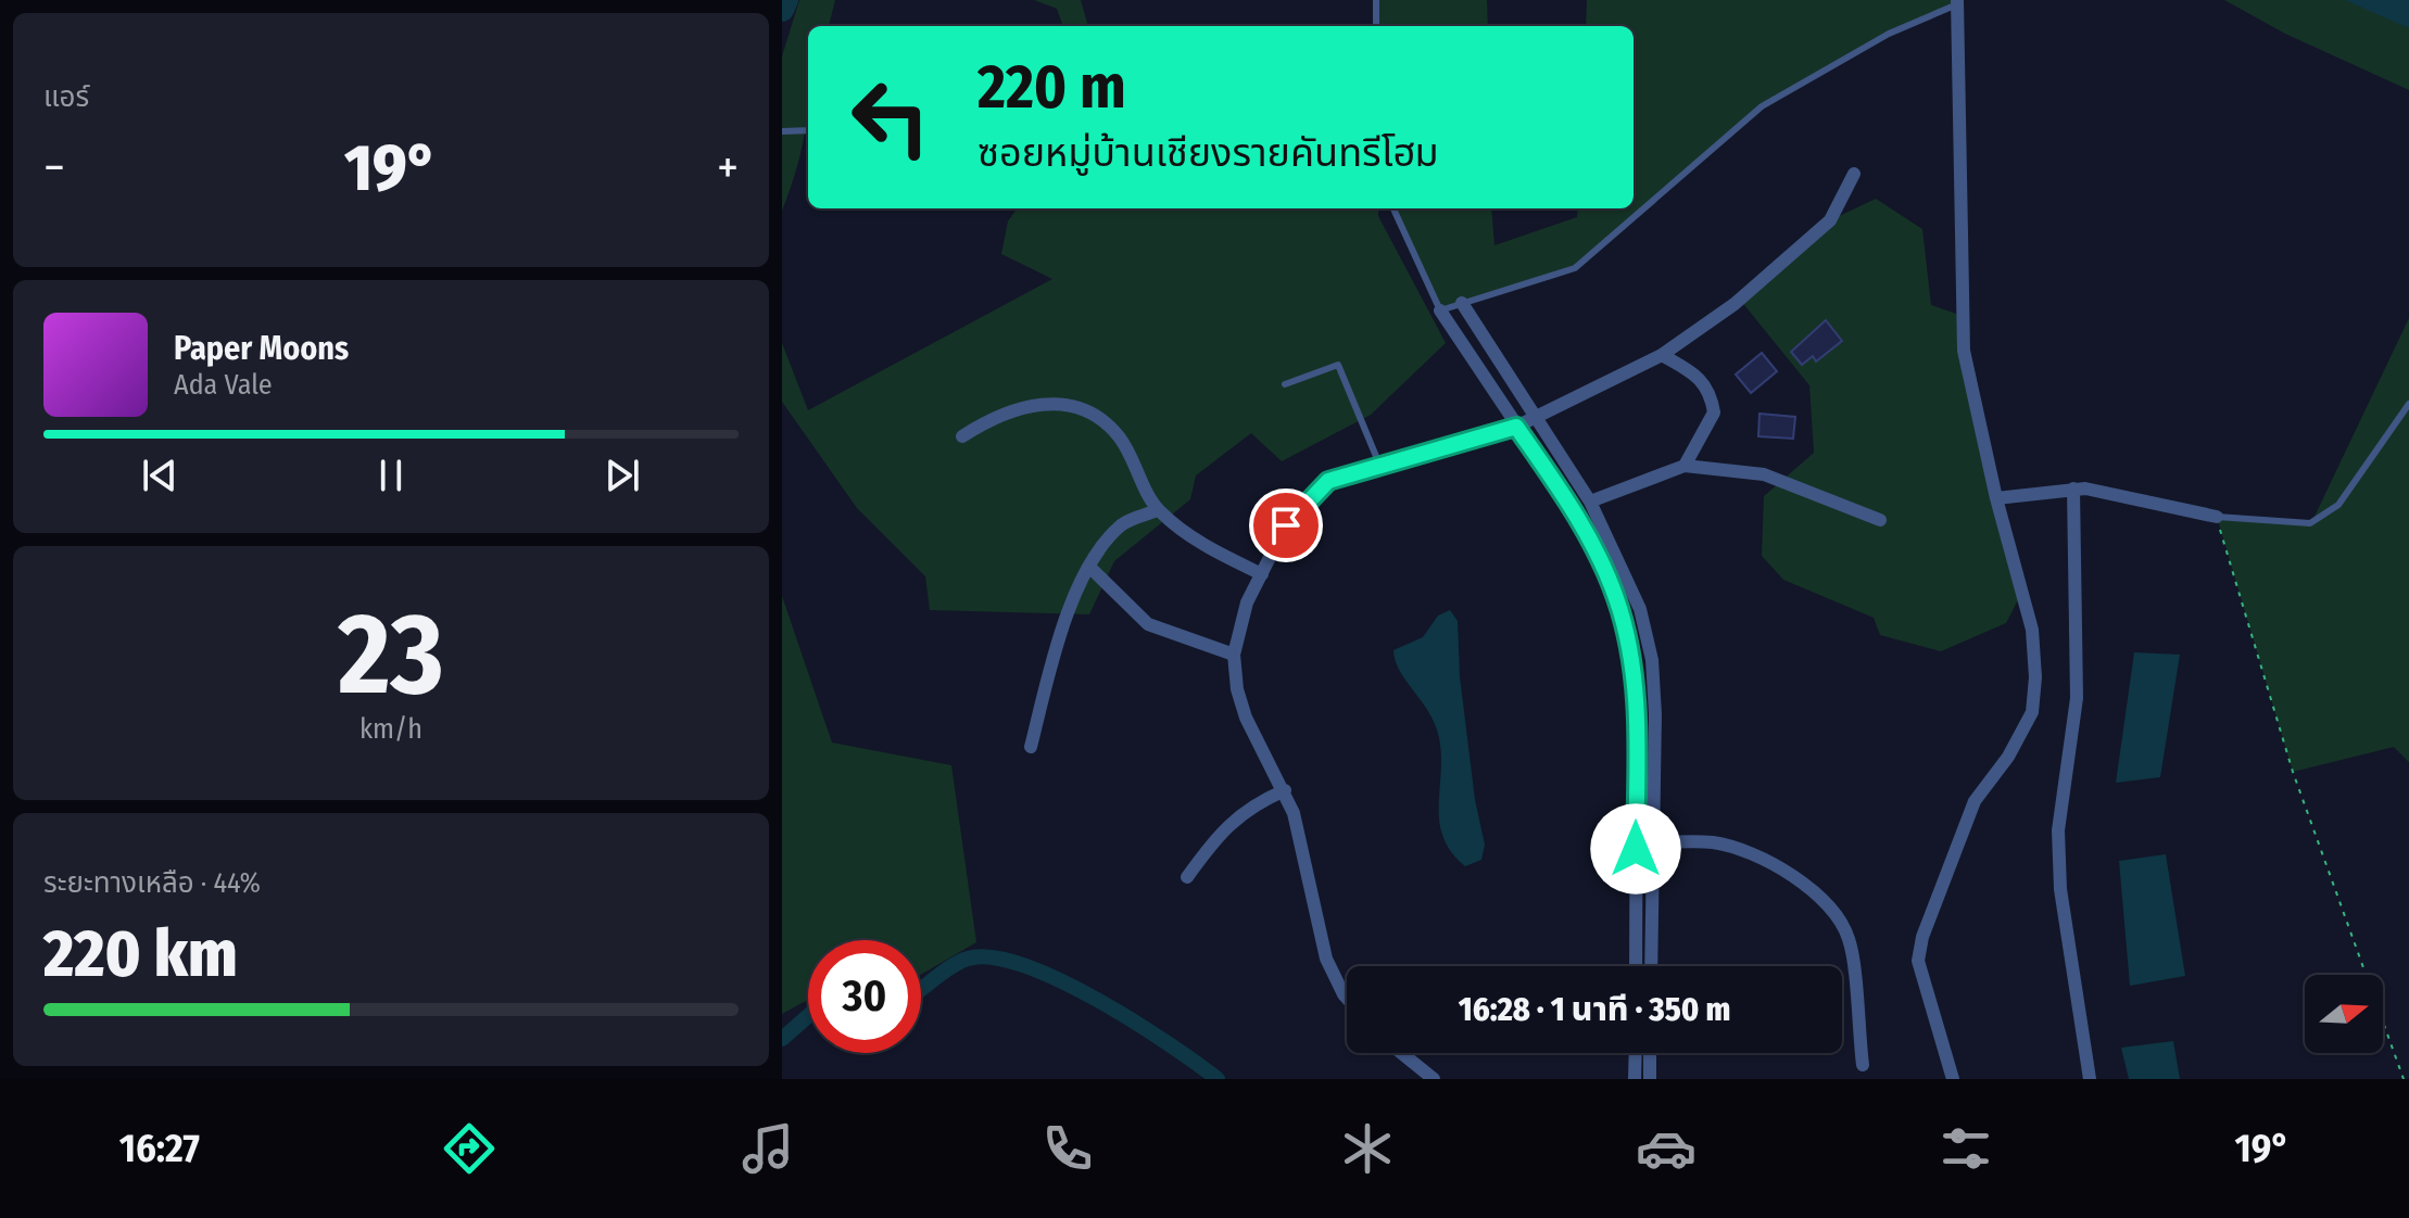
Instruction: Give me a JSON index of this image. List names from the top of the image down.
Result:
{
  "north": "right",
  "page": {
    "tile": [
      "แอร์",
      ["23", "km/h"],
      ["ระยะทางเหลือ · 44%", "220 km"]
    ],
    "turn": ["220 m", "ซอยหมู่บ้านเชียงรายคันทรีโฮม"],
    "heat": ["−", "19°", "+"],
    "song": ["Paper Moons", "Ada Vale"],
    "limit": "30",
    "trip": "16:28 · 1 นาที · 350 m",
    "tabs": ["16:27", "19°"]
  }
}
